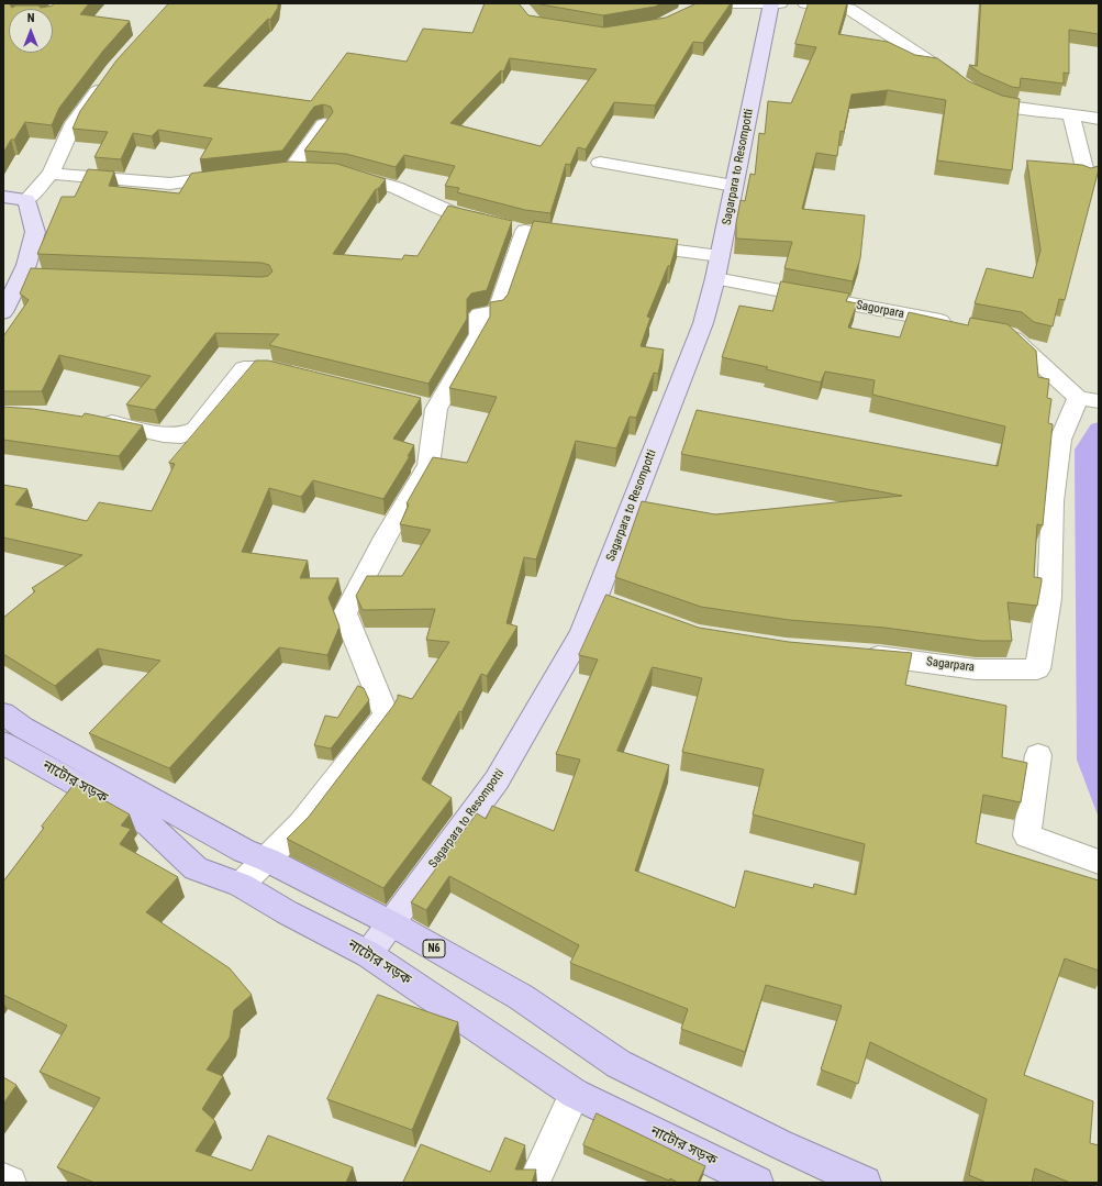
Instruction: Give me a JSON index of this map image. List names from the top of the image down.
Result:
{
  "streets": {
    "highway": ["নাটোর সড়ক", "N6"],
    "main road": ["Sagarpara to Resompotti"],
    "street": ["Sagorpara", "Sagarpara"]
  },
  "crossings": [
    ["Sagarpara to Resompotti", "Sagorpara"],
    ["Sagarpara to Resompotti", "নাটোর সড়ক"],
    ["Sagarpara to Resompotti", "N6"]
  ],
  "north": "top"
}
